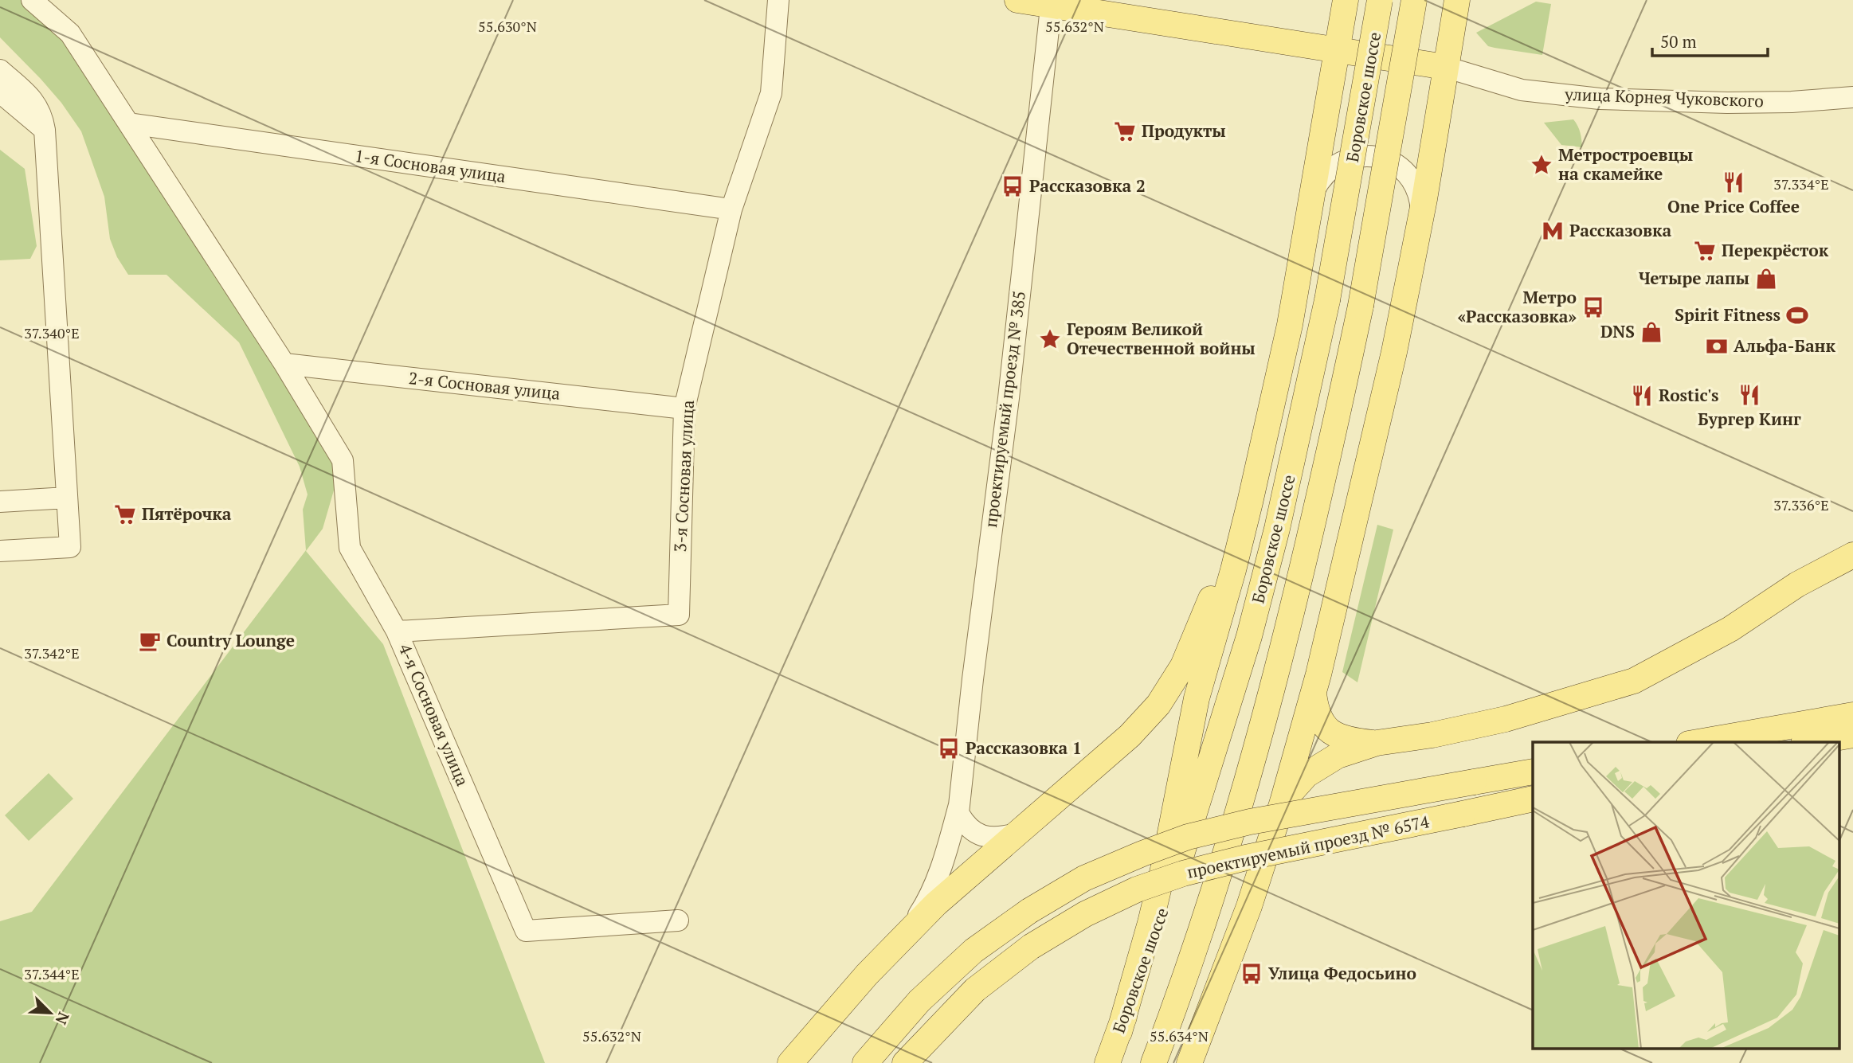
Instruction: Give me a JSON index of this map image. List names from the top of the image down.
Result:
{
  "streets": {
    "main road": ["Боровское шоссе", "проектируемый проезд № 6574"],
    "street": [
      "улица Корнея Чуковского",
      "1-я Сосновая улица",
      "2-я Сосновая улица",
      "проектируемый проезд № 385",
      "3-я Сосновая улица",
      "4-я Сосновая улица"
    ]
  },
  "crossings": [
    ["1-я Сосновая улица", "3-я Сосновая улица"],
    ["1-я Сосновая улица", "4-я Сосновая улица"],
    ["2-я Сосновая улица", "3-я Сосновая улица"],
    ["2-я Сосновая улица", "4-я Сосновая улица"],
    ["3-я Сосновая улица", "4-я Сосновая улица"]
  ],
  "places": {
    "supermarket": ["Продукты", "Перекрёсток", "Пятёрочка"],
    "place": ["Метростроевцы на скамейке", "Героям Великой Отечественной войны"],
    "restaurant": ["One Price Coffee", "Бургер Кинг", "Rostic's"],
    "bus stop": [
      "Рассказовка 2",
      "Метро «Рассказовка»",
      "Рассказовка 1",
      "Улица Федосьино"
    ],
    "metro station": ["Рассказовка"],
    "shop": ["Четыре лапы", "DNS"],
    "sports": ["Spirit Fitness"],
    "bank": ["Альфа-Банк"],
    "cafe": ["Country Lounge"]
  },
  "scale_bar": "50 m",
  "north": "bottom right",
  "coordinates": [
    "55.630°N",
    "55.632°N",
    "37.334°E",
    "37.340°E",
    "37.336°E",
    "37.342°E",
    "37.344°E",
    "55.634°N"
  ]
}
